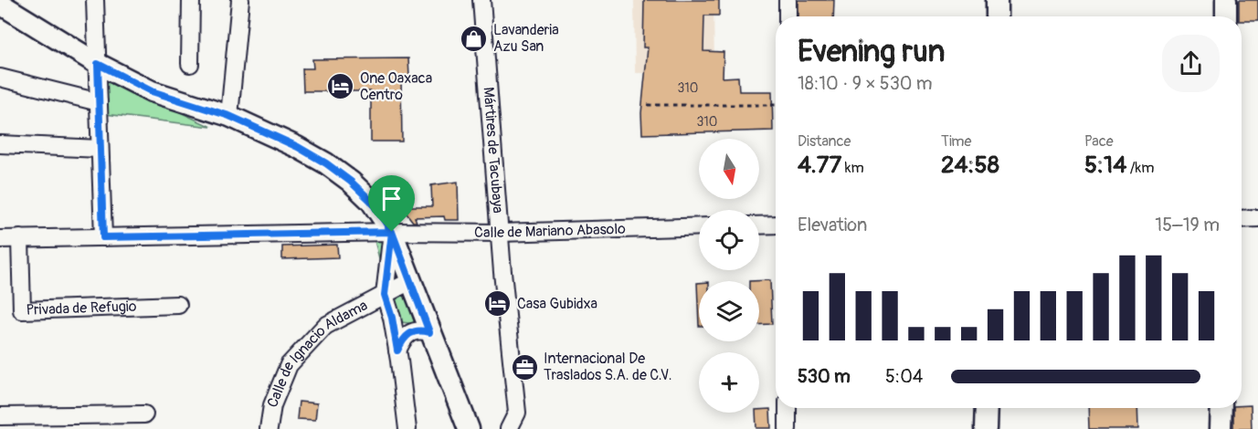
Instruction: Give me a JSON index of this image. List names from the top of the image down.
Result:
{
  "streets": {
    "street": [
      "Mártires de Tacubaya",
      "Calle de Mariano Abasolo",
      "Privada de Refugio",
      "Calle de Ignacio Aldama"
    ]
  },
  "crossings": [
    ["Mártires de Tacubaya", "Calle de Mariano Abasolo"],
    ["Calle de Mariano Abasolo", "Privada de Refugio"]
  ],
  "places": {
    "shop": ["Lavanderia Azu San"],
    "hotel": ["One Oaxaca Centro", "Casa Gubidxa"],
    "office": ["Internacional De Traslados S.A. de C.V."]
  },
  "house_numbers": ["310", "310"],
  "north": "bottom",
  "page": {
    "heading": ["Evening run", "18:10 · 9 × 530 m"],
    "stats": [
      ["Distance", "4.77 km"],
      ["Time", "24:58"],
      ["Pace", "5:14 /km"]
    ],
    "map_buttons": "+",
    "chart": ["Elevation", "15–19 m"],
    "list": [
      {
        "name": "530 m",
        "note": "5:04"
      }
    ]
  }
}
